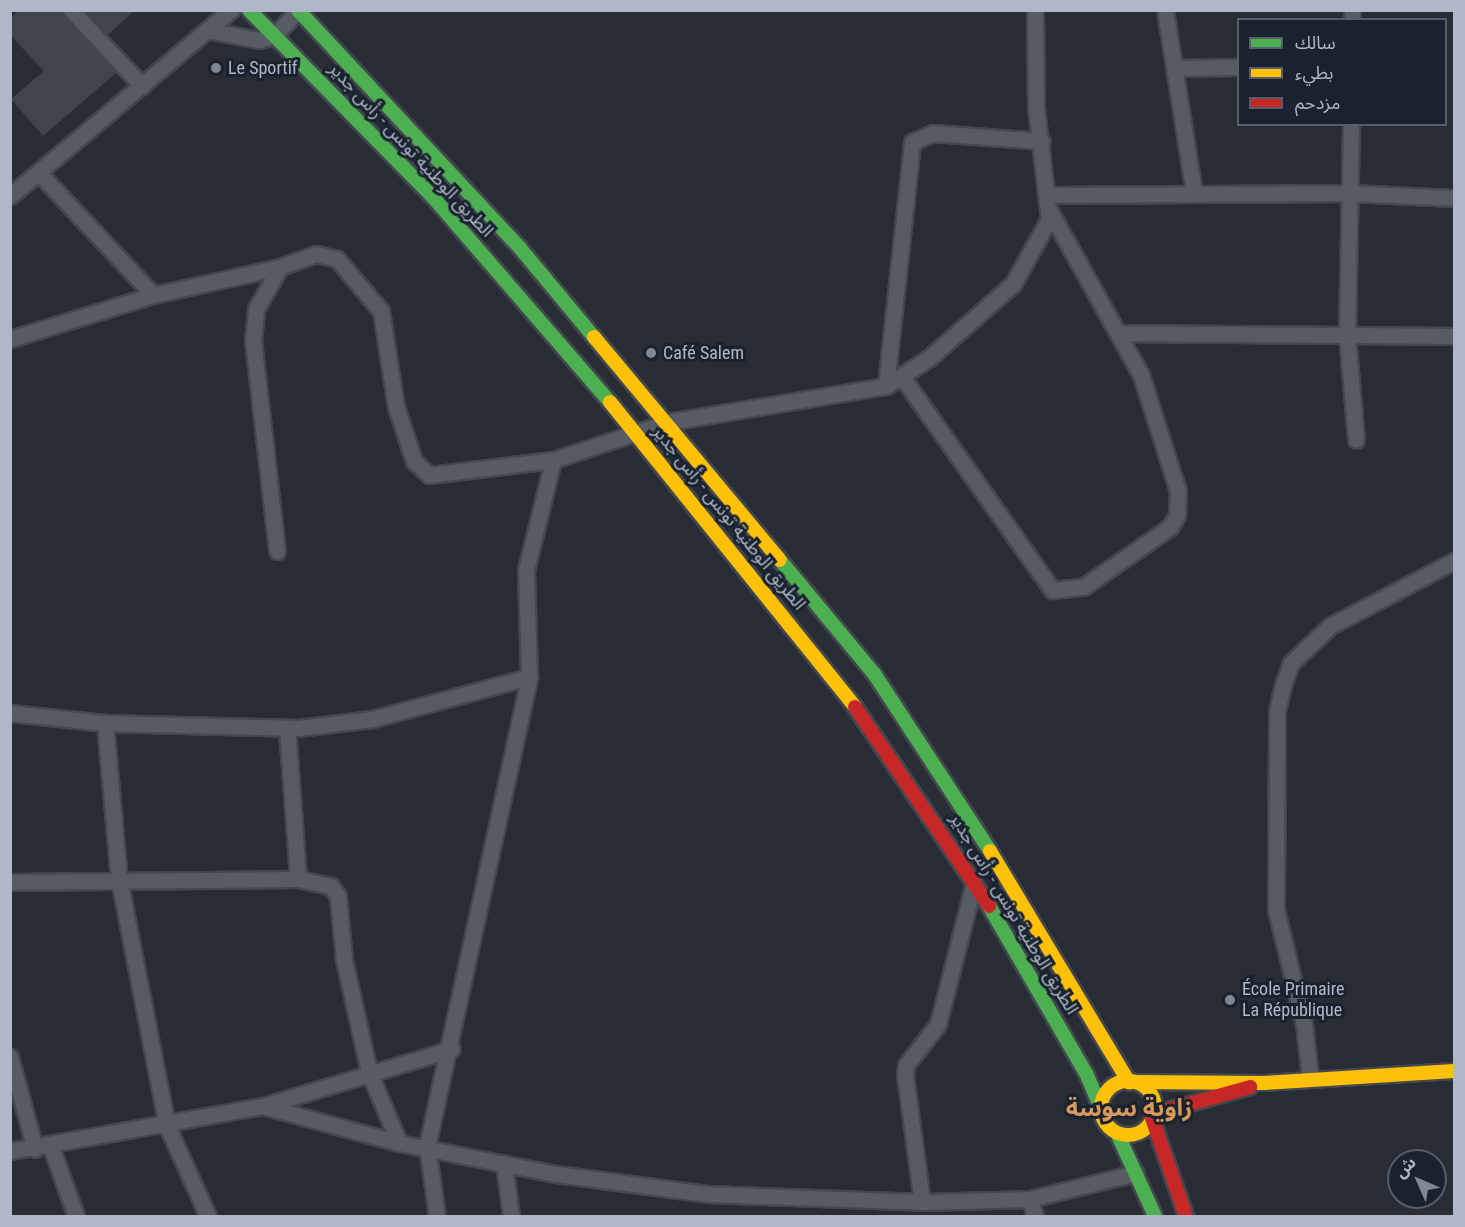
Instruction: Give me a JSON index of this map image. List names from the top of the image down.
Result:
{
  "streets": {
    "main road": ["الطريق الوطنية تونس - رأس جدير"]
  },
  "districts": ["زاوية سوسة"],
  "places": ["Le Sportif", "Café Salem", "École Primaire La République"],
  "legend": ["سالك", "بطيء", "مزدحم"],
  "north": "top left"
}
